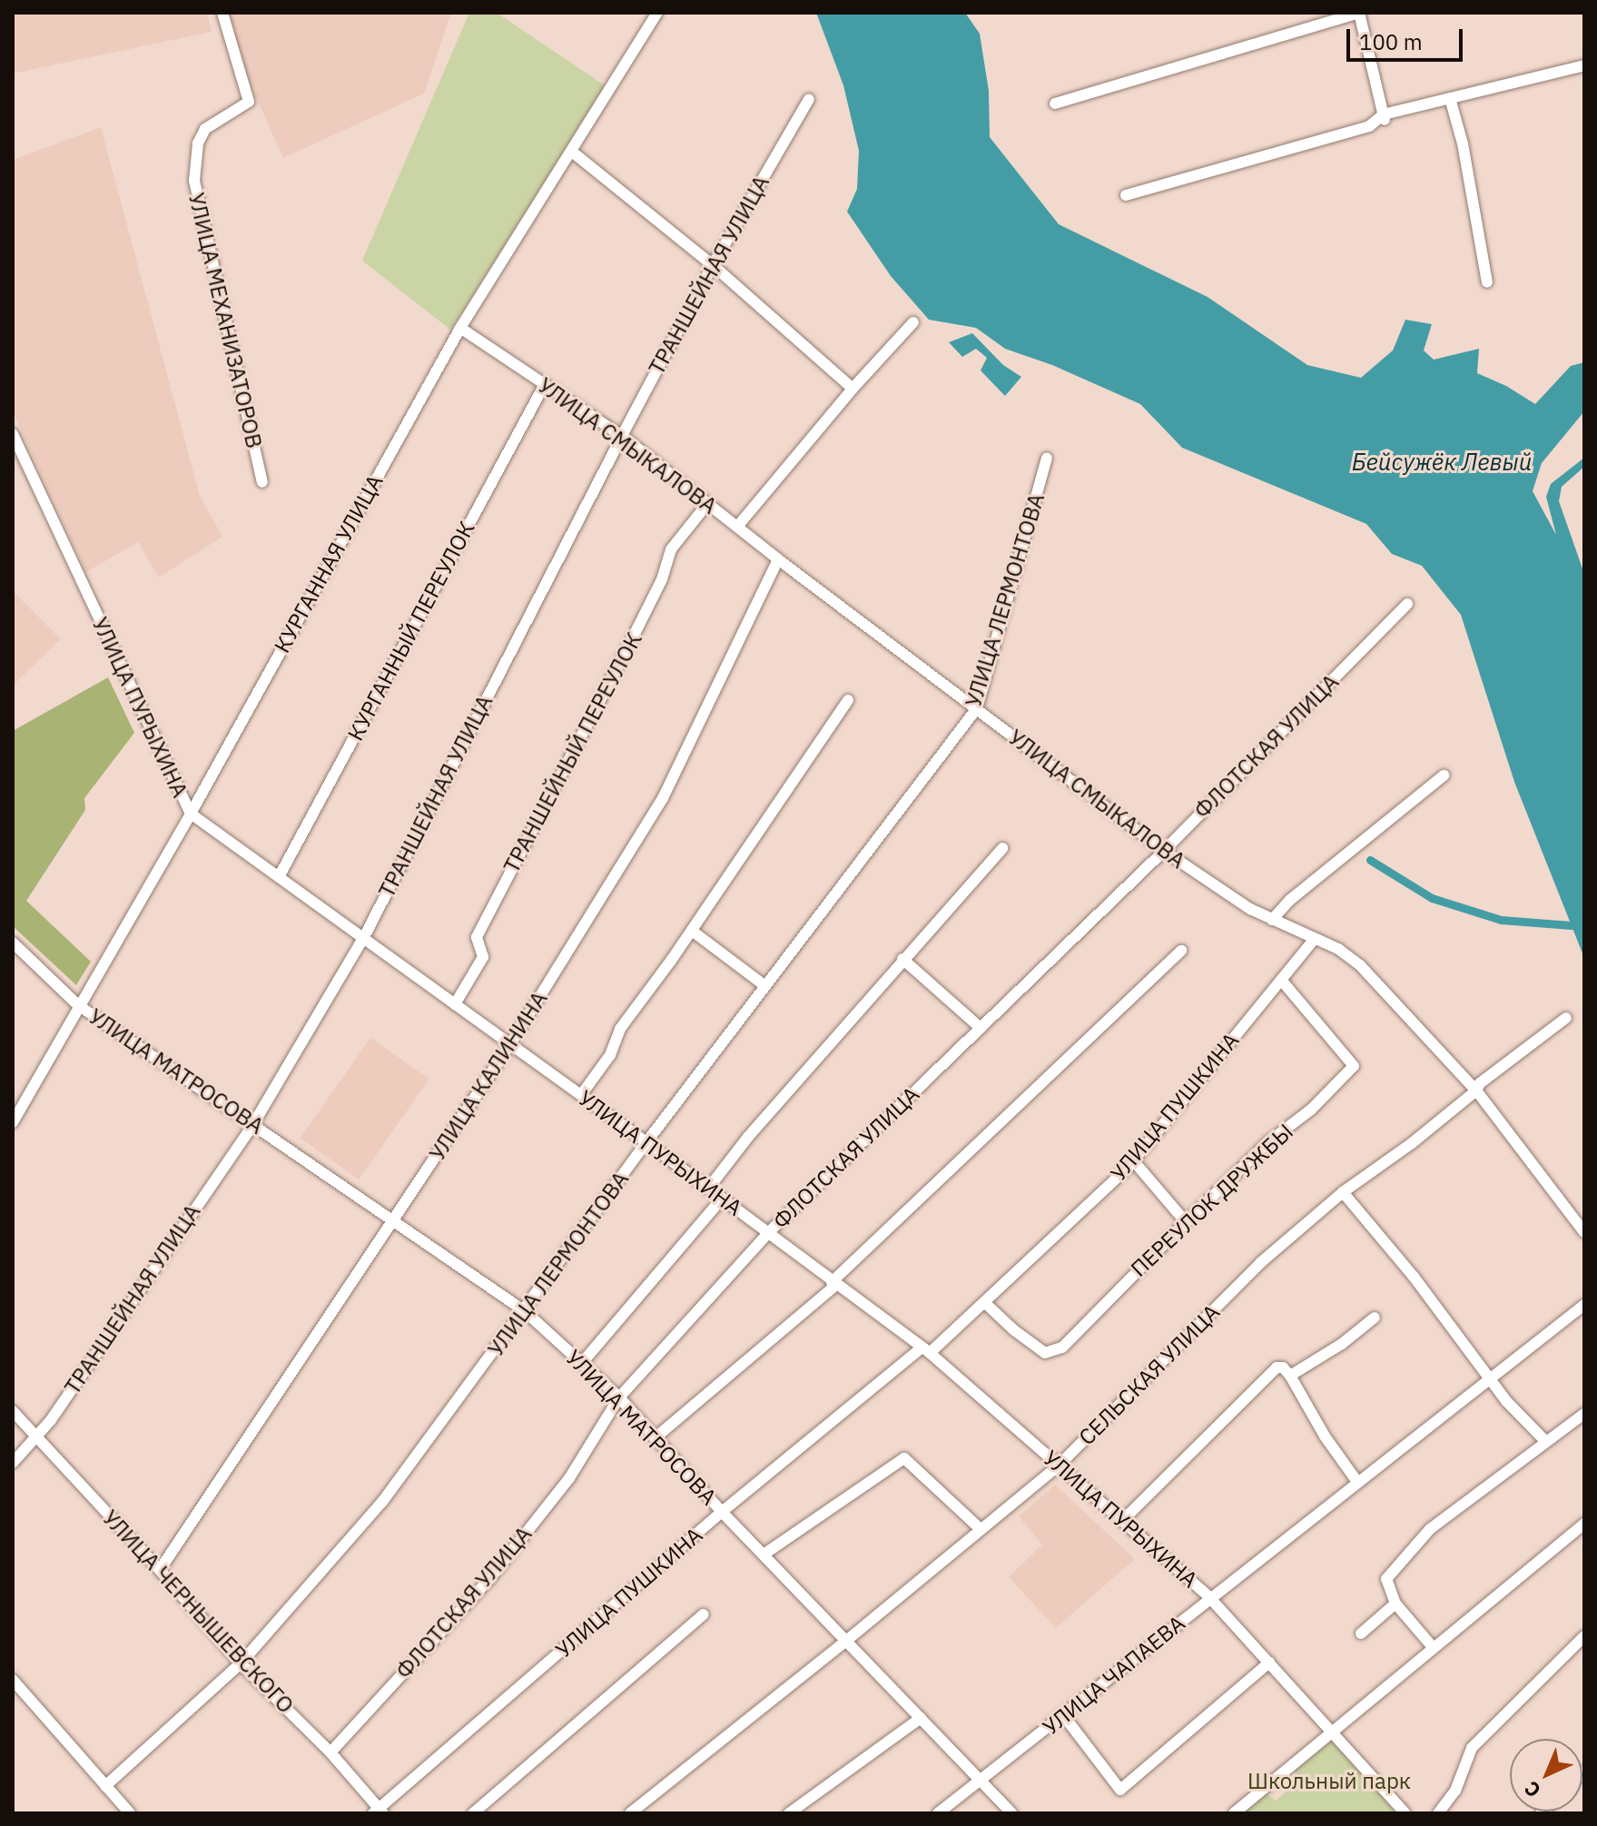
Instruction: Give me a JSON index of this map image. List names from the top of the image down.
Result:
{
  "streets": {
    "street": [
      "ТРАНШЕЙНАЯ УЛИЦА",
      "УЛИЦА МЕХАНИЗАТОРОВ",
      "УЛИЦА СМЫКАЛОВА",
      "КУРГАННАЯ УЛИЦА",
      "УЛИЦА ЛЕРМОНТОВА",
      "КУРГАННЫЙ ПЕРЕУЛОК",
      "УЛИЦА ПУРЫХИНА",
      "ФЛОТСКАЯ УЛИЦА",
      "ТРАНШЕЙНЫЙ ПЕРЕУЛОК",
      "УЛИЦА МАТРОСОВА",
      "УЛИЦА КАЛИНИНА",
      "УЛИЦА ПУШКИНА",
      "ПЕРЕУЛОК ДРУЖБЫ",
      "СЕЛЬСКАЯ УЛИЦА",
      "УЛИЦА ЧЕРНЫШЕВСКОГО",
      "УЛИЦА ЧАПАЕВА"
    ]
  },
  "crossings": [
    ["ТРАНШЕЙНАЯ УЛИЦА", "УЛИЦА СМЫКАЛОВА"],
    ["ТРАНШЕЙНАЯ УЛИЦА", "УЛИЦА ПУРЫХИНА"],
    ["ТРАНШЕЙНАЯ УЛИЦА", "УЛИЦА МАТРОСОВА"],
    ["ТРАНШЕЙНАЯ УЛИЦА", "УЛИЦА ЧЕРНЫШЕВСКОГО"],
    ["УЛИЦА СМЫКАЛОВА", "КУРГАННАЯ УЛИЦА"],
    ["УЛИЦА СМЫКАЛОВА", "УЛИЦА ЛЕРМОНТОВА"],
    ["УЛИЦА СМЫКАЛОВА", "КУРГАННЫЙ ПЕРЕУЛОК"],
    ["УЛИЦА СМЫКАЛОВА", "ФЛОТСКАЯ УЛИЦА"],
    ["УЛИЦА СМЫКАЛОВА", "ТРАНШЕЙНЫЙ ПЕРЕУЛОК"],
    ["УЛИЦА СМЫКАЛОВА", "УЛИЦА КАЛИНИНА"],
    ["УЛИЦА СМЫКАЛОВА", "УЛИЦА ПУШКИНА"],
    ["УЛИЦА СМЫКАЛОВА", "СЕЛЬСКАЯ УЛИЦА"],
    ["КУРГАННАЯ УЛИЦА", "УЛИЦА ПУРЫХИНА"],
    ["КУРГАННАЯ УЛИЦА", "УЛИЦА МАТРОСОВА"],
    ["УЛИЦА ЛЕРМОНТОВА", "УЛИЦА ПУРЫХИНА"],
    ["УЛИЦА ЛЕРМОНТОВА", "УЛИЦА МАТРОСОВА"],
    ["УЛИЦА ЛЕРМОНТОВА", "УЛИЦА ЧЕРНЫШЕВСКОГО"],
    ["КУРГАННЫЙ ПЕРЕУЛОК", "УЛИЦА ПУРЫХИНА"],
    ["УЛИЦА ПУРЫХИНА", "ФЛОТСКАЯ УЛИЦА"],
    ["УЛИЦА ПУРЫХИНА", "ТРАНШЕЙНЫЙ ПЕРЕУЛОК"],
    ["УЛИЦА ПУРЫХИНА", "УЛИЦА КАЛИНИНА"],
    ["УЛИЦА ПУРЫХИНА", "УЛИЦА ПУШКИНА"],
    ["УЛИЦА ПУРЫХИНА", "СЕЛЬСКАЯ УЛИЦА"],
    ["УЛИЦА ПУРЫХИНА", "УЛИЦА ЧАПАЕВА"],
    ["ФЛОТСКАЯ УЛИЦА", "УЛИЦА МАТРОСОВА"],
    ["ФЛОТСКАЯ УЛИЦА", "УЛИЦА ЧЕРНЫШЕВСКОГО"],
    ["УЛИЦА МАТРОСОВА", "УЛИЦА КАЛИНИНА"],
    ["УЛИЦА МАТРОСОВА", "УЛИЦА ПУШКИНА"],
    ["УЛИЦА МАТРОСОВА", "СЕЛЬСКАЯ УЛИЦА"],
    ["УЛИЦА МАТРОСОВА", "УЛИЦА ЧАПАЕВА"],
    ["УЛИЦА КАЛИНИНА", "УЛИЦА ЧЕРНЫШЕВСКОГО"],
    ["УЛИЦА ПУШКИНА", "ПЕРЕУЛОК ДРУЖБЫ"],
    ["УЛИЦА ПУШКИНА", "УЛИЦА ЧЕРНЫШЕВСКОГО"]
  ],
  "water": ["Бейсужёк Левый"],
  "parks": ["Школьный парк"],
  "scale_bar": "100 m",
  "north": "bottom left"
}
